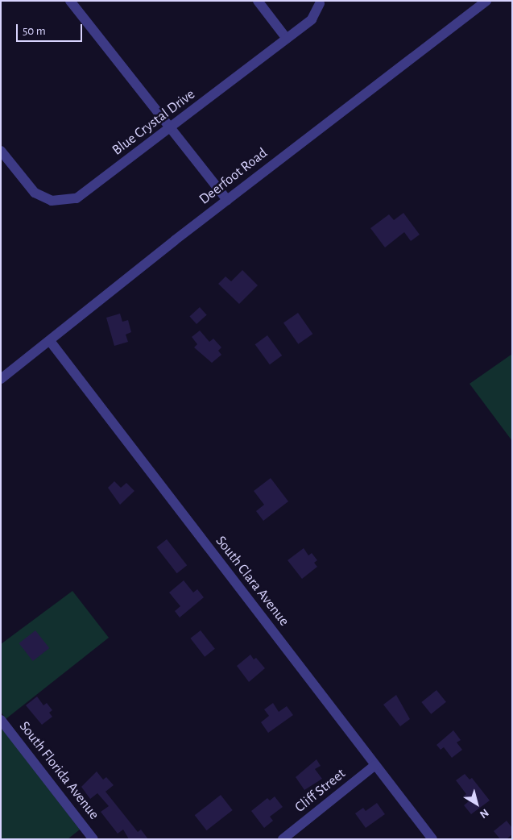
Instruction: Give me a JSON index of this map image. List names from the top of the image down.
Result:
{
  "streets": {
    "street": [
      "Blue Crystal Drive",
      "Deerfoot Road",
      "South Clara Avenue",
      "South Florida Avenue",
      "Cliff Street"
    ]
  },
  "crossings": [
    ["Deerfoot Road", "South Clara Avenue"],
    ["South Clara Avenue", "Cliff Street"]
  ],
  "scale_bar": "50 m",
  "north": "bottom right"
}
